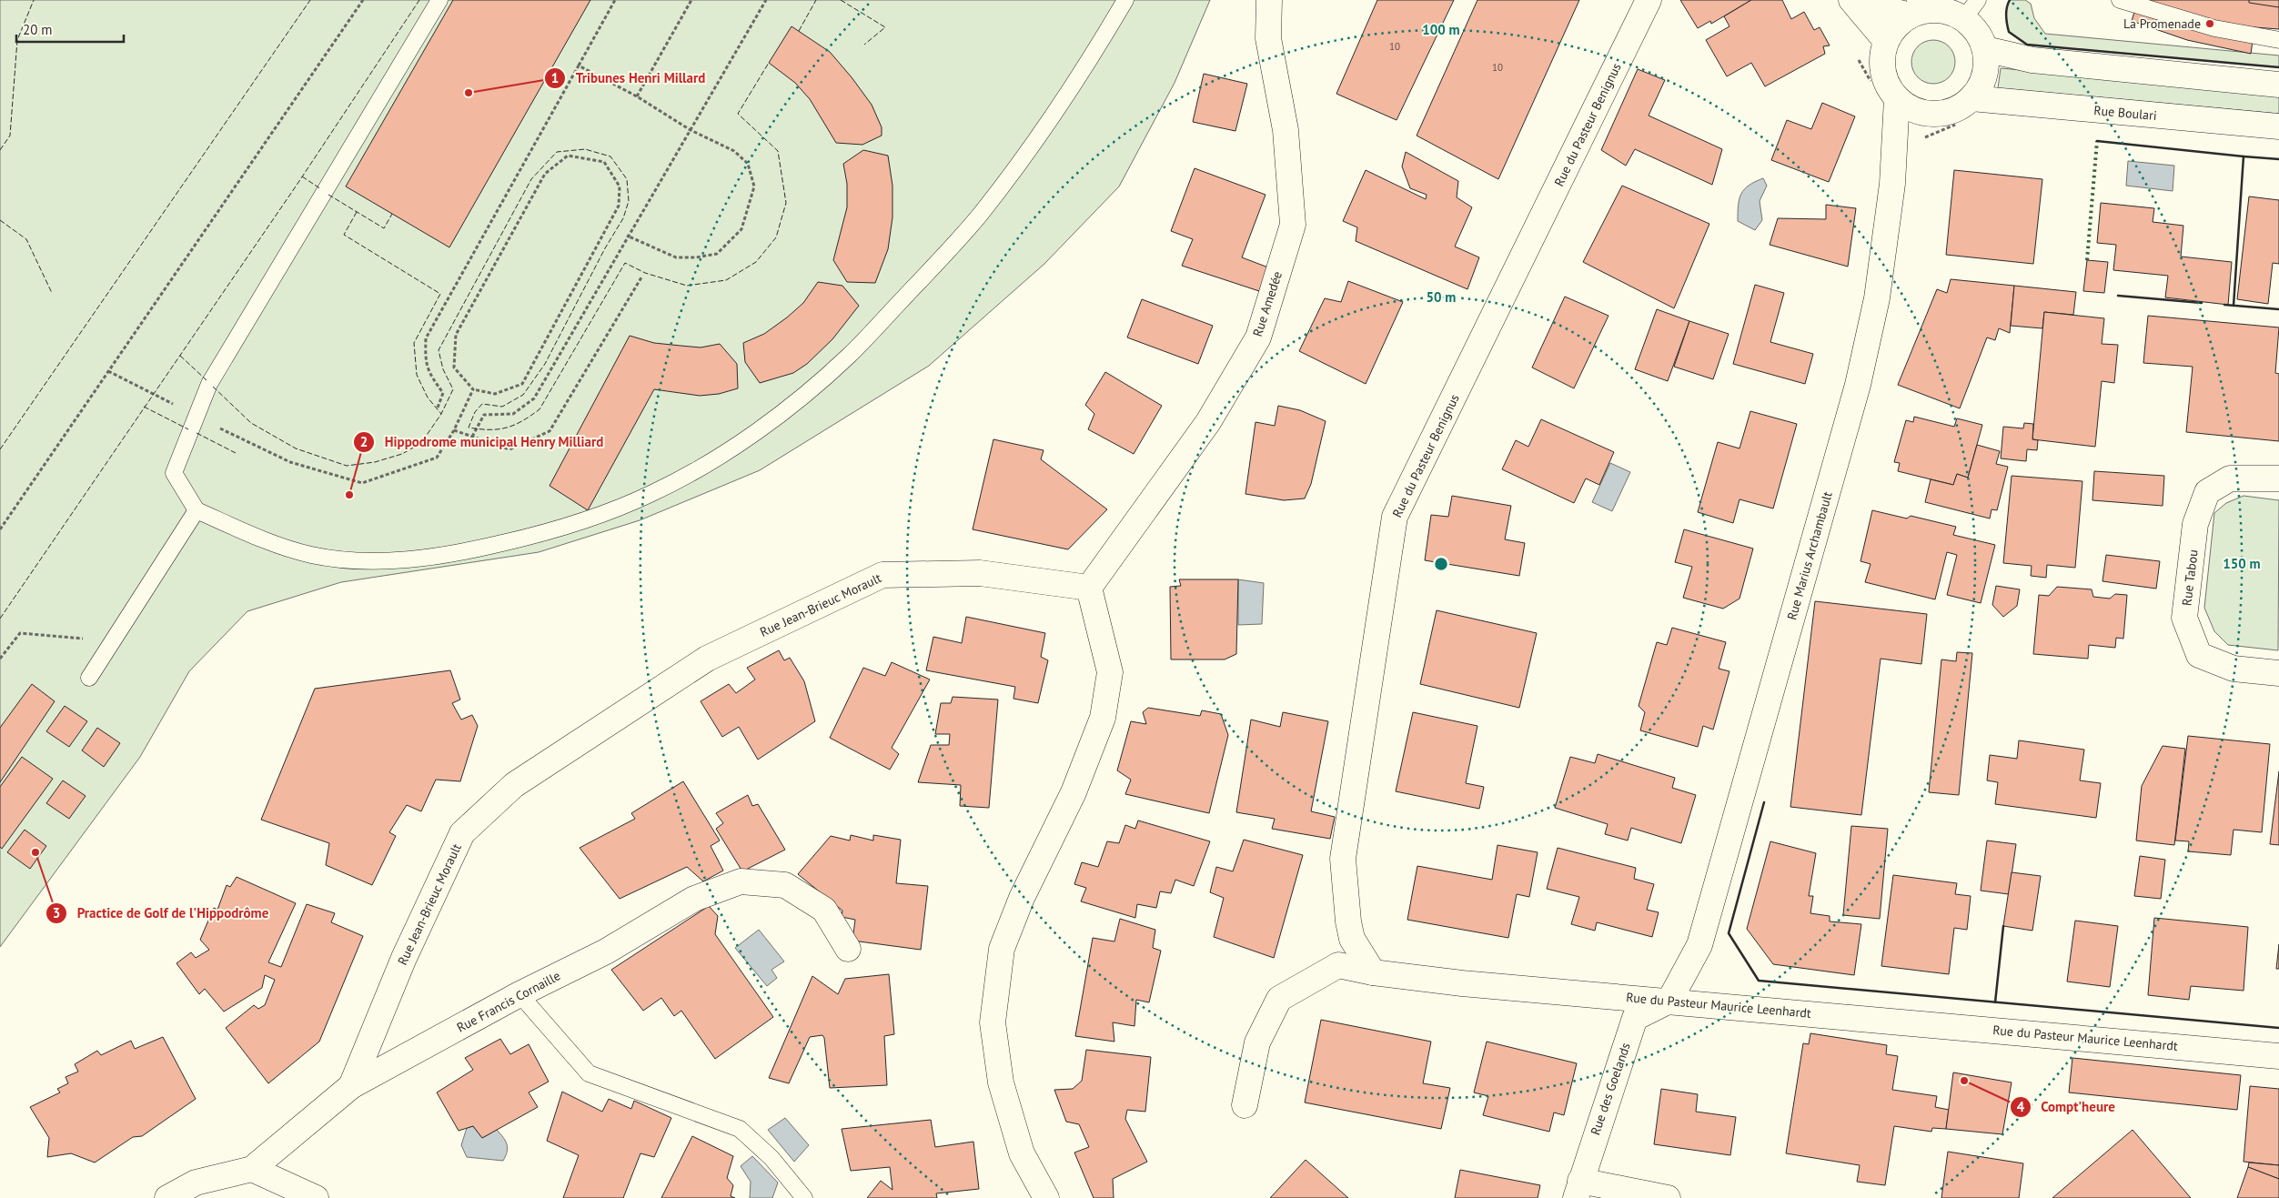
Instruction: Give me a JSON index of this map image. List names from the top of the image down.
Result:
{
  "streets": {
    "street": [
      "Rue Boulari",
      "Rue du Pasteur Benignus",
      "Rue Amedée",
      "Rue Marius Archambault",
      "Rue Tabou",
      "Rue Jean-Brieuc Morault",
      "Rue Francis Cornaille",
      "Rue du Pasteur Maurice Leenhardt",
      "Rue des Goelands"
    ]
  },
  "crossings": [
    ["Rue Boulari", "Rue Marius Archambault"],
    ["Rue du Pasteur Benignus", "Rue du Pasteur Maurice Leenhardt"],
    ["Rue Amedée", "Rue Jean-Brieuc Morault"],
    ["Rue Marius Archambault", "Rue du Pasteur Maurice Leenhardt"],
    ["Rue Marius Archambault", "Rue des Goelands"],
    ["Rue Jean-Brieuc Morault", "Rue Francis Cornaille"],
    ["Rue du Pasteur Maurice Leenhardt", "Rue des Goelands"]
  ],
  "places": [
    "La Promenade",
    "Tribunes Henri Millard",
    "Hippodrome municipal Henry Milliard",
    "Practice de Golf de l'Hippodrôme",
    "Compt'heure"
  ],
  "house_numbers": ["10", "10"],
  "scale_bar": "20 m",
  "rings": ["100 m", "50 m", "150 m"]
}
